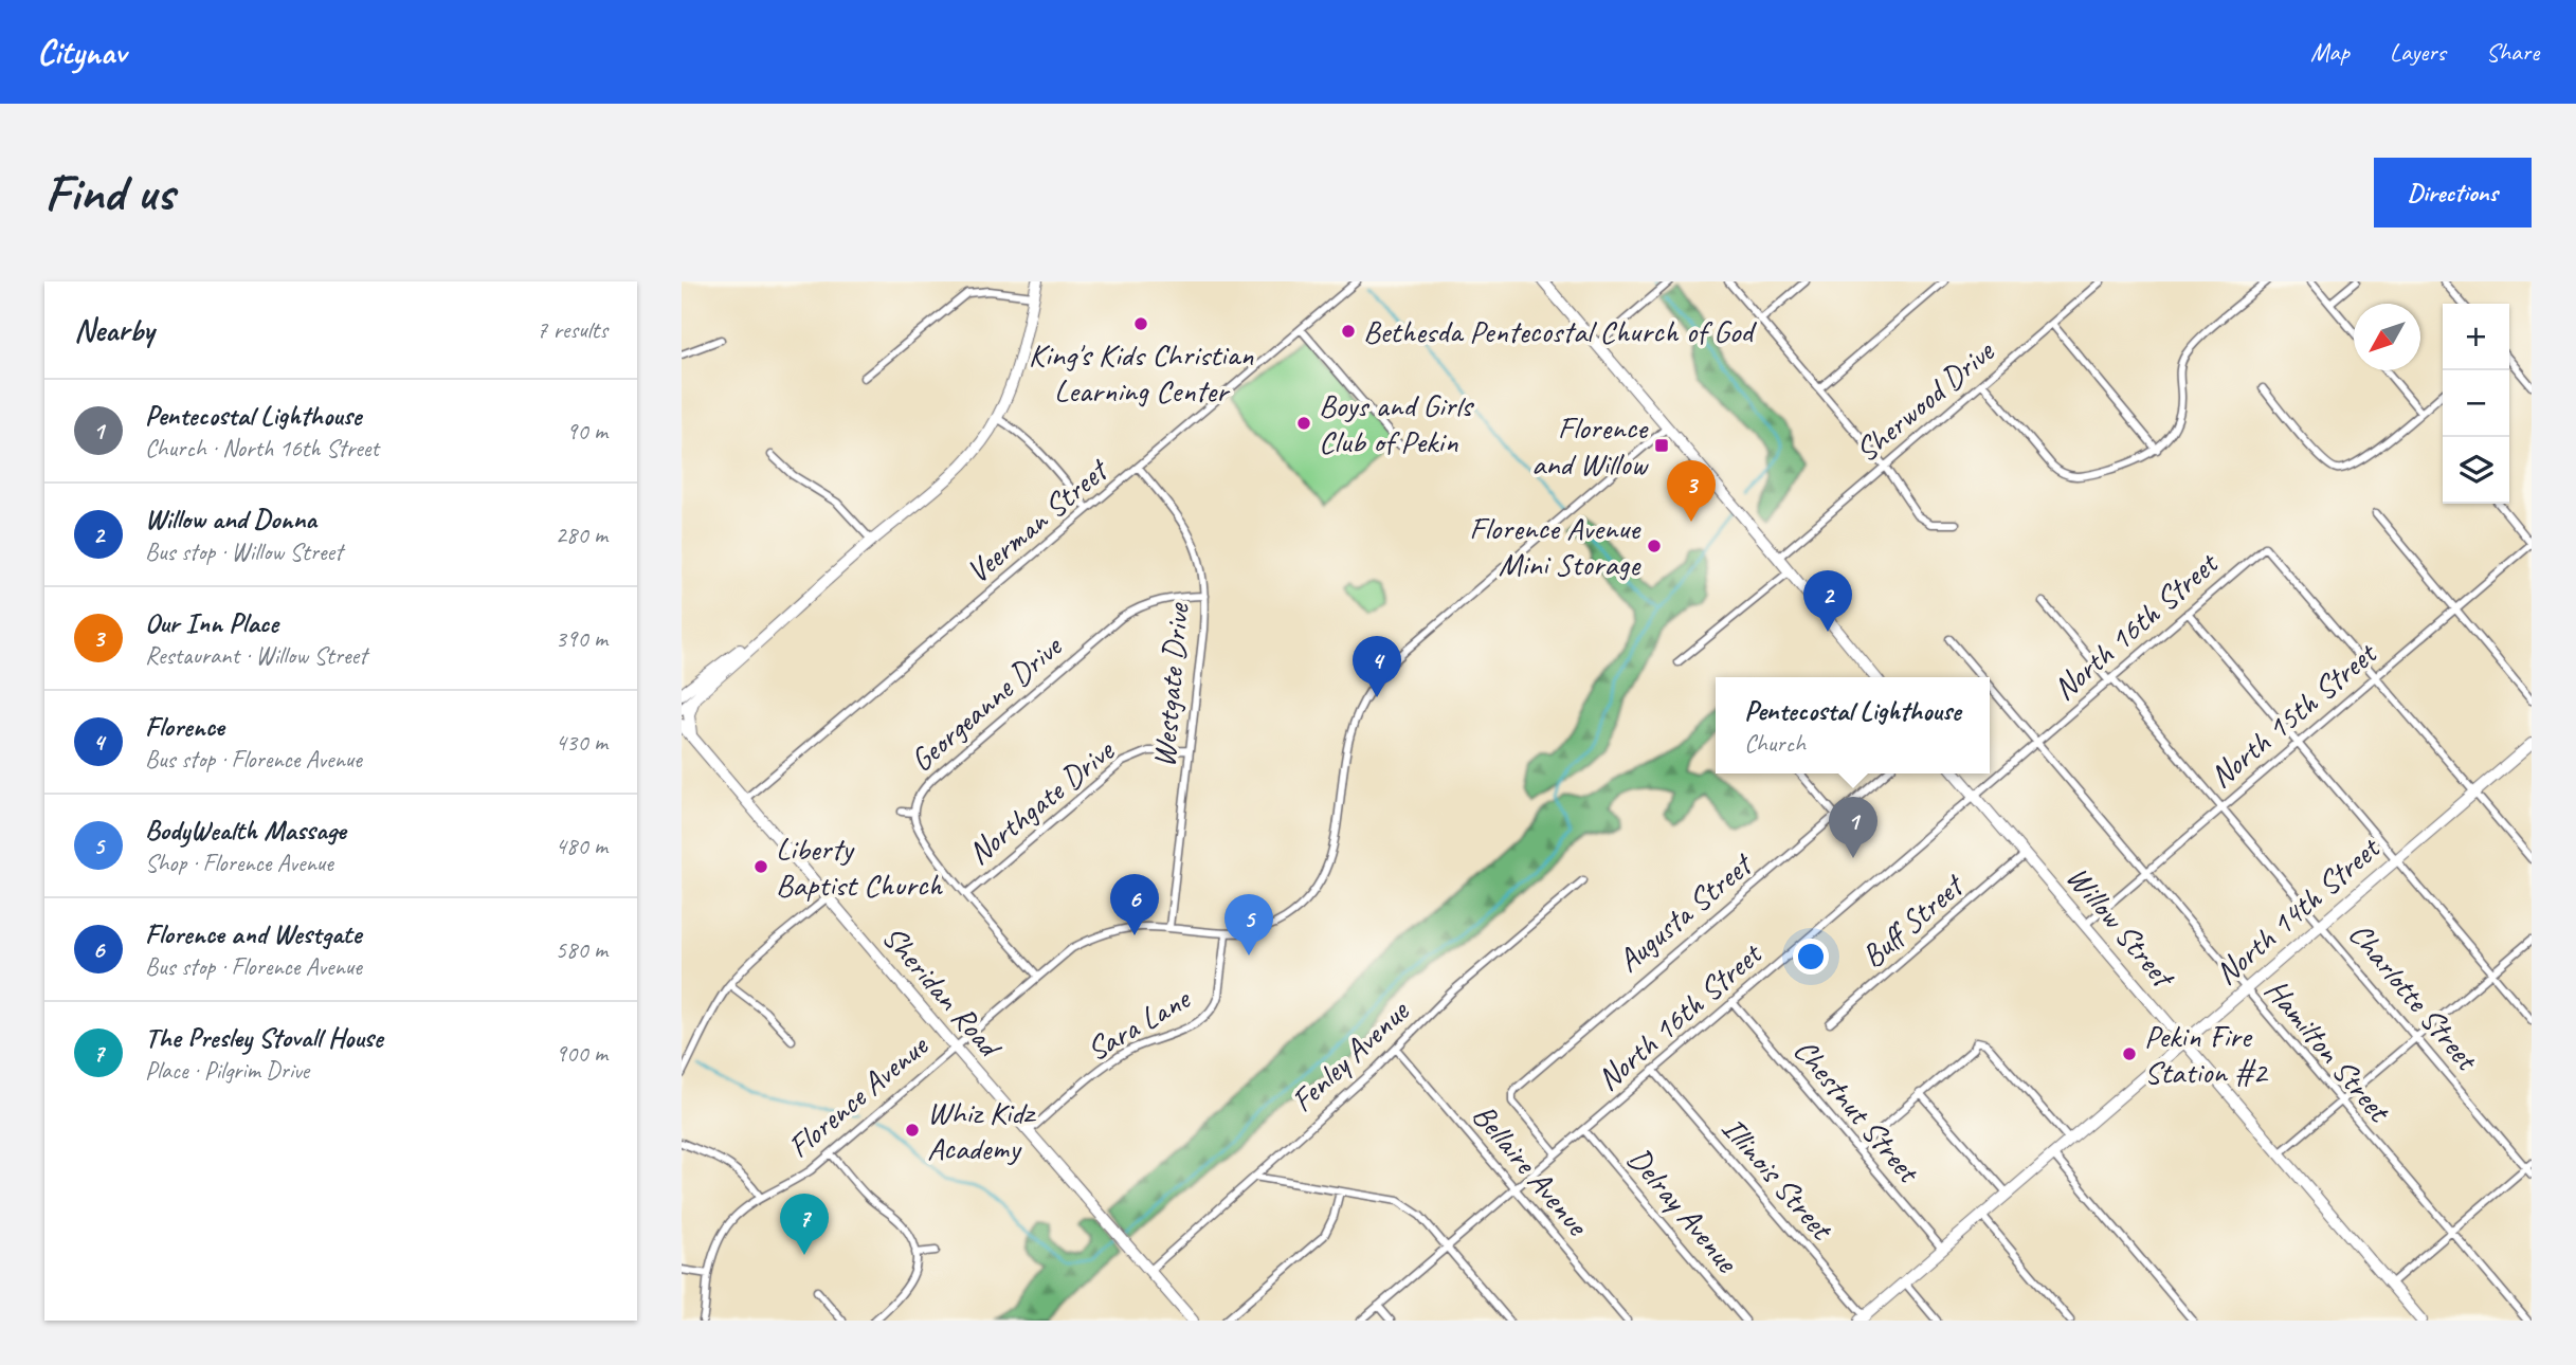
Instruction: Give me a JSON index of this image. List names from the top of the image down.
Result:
{
  "streets": {
    "main road": ["North 14th Street", "Willow Street", "Sheridan Road"],
    "street": [
      "Sherwood Drive",
      "Veerman Street",
      "North 16th Street",
      "Westgate Drive",
      "Georgeanne Drive",
      "North 15th Street",
      "Northgate Drive",
      "Augusta Street",
      "Buff Street",
      "Charlotte Street",
      "Sara Lane",
      "Hamilton Street",
      "Fenley Avenue",
      "Florence Avenue",
      "Chestnut Street",
      "Bellaire Avenue",
      "Illinois Street",
      "Delray Avenue"
    ]
  },
  "crossings": [
    ["Veerman Street", "Westgate Drive"],
    ["Veerman Street", "Sheridan Road"],
    ["North 16th Street", "North 15th Street"],
    ["North 16th Street", "Augusta Street"],
    ["North 16th Street", "Willow Street"],
    ["North 16th Street", "Charlotte Street"],
    ["North 16th Street", "Hamilton Street"],
    ["North 16th Street", "Chestnut Street"],
    ["North 16th Street", "Bellaire Avenue"],
    ["North 16th Street", "Illinois Street"],
    ["North 16th Street", "Delray Avenue"],
    ["Westgate Drive", "Georgeanne Drive"],
    ["Westgate Drive", "Northgate Drive"],
    ["Westgate Drive", "Florence Avenue"],
    ["Georgeanne Drive", "Northgate Drive"],
    ["Georgeanne Drive", "Florence Avenue"],
    ["North 15th Street", "Willow Street"],
    ["North 15th Street", "Charlotte Street"],
    ["North 15th Street", "Hamilton Street"],
    ["North 14th Street", "Willow Street"],
    ["North 14th Street", "Charlotte Street"],
    ["North 14th Street", "Hamilton Street"],
    ["North 14th Street", "Chestnut Street"],
    ["North 14th Street", "Illinois Street"],
    ["Buff Street", "Willow Street"],
    ["Sheridan Road", "Sara Lane"],
    ["Sheridan Road", "Fenley Avenue"],
    ["Sheridan Road", "Florence Avenue"],
    ["Sara Lane", "Florence Avenue"],
    ["Fenley Avenue", "Bellaire Avenue"]
  ],
  "places": {
    "other": [
      "King's Kids Christian Learning Center",
      "Bethesda Pentecostal Church of God",
      "Boys and Girls Club of Pekin",
      "Florence Avenue Mini Storage",
      "Liberty Baptist Church",
      "Pekin Fire Station #2",
      "Whiz Kidz Academy"
    ],
    "transit": ["Florence and Willow"]
  },
  "north": "bottom left",
  "page": {
    "header": "Citynav",
    "nav": ["Map", "Layers", "Share"],
    "buttons": "Directions",
    "title": "Find us",
    "heading": ["Nearby", "7 results"],
    "map_buttons": ["+", "−"],
    "list": [
      {
        "mark": "1",
        "name": "Pentecostal Lighthouse",
        "note": "Church · North 16th Street",
        "value": "90 m"
      },
      {
        "mark": "2",
        "name": "Willow and Donna",
        "note": "Bus stop · Willow Street",
        "value": "280 m"
      },
      {
        "mark": "3",
        "name": "Our Inn Place",
        "note": "Restaurant · Willow Street",
        "value": "390 m"
      },
      {
        "mark": "4",
        "name": "Florence",
        "note": "Bus stop · Florence Avenue",
        "value": "430 m"
      },
      {
        "mark": "5",
        "name": "BodyWealth Massage",
        "note": "Shop · Florence Avenue",
        "value": "480 m"
      },
      {
        "mark": "6",
        "name": "Florence and Westgate",
        "note": "Bus stop · Florence Avenue",
        "value": "580 m"
      },
      {
        "mark": "7",
        "name": "The Presley Stovall House",
        "note": "Place · Pilgrim Drive",
        "value": "900 m"
      }
    ],
    "pins": [
      "3",
      "2",
      "4",
      "1",
      "6",
      "5",
      "7"
    ],
    "popup": ["Pentecostal Lighthouse", "Church"]
  }
}
